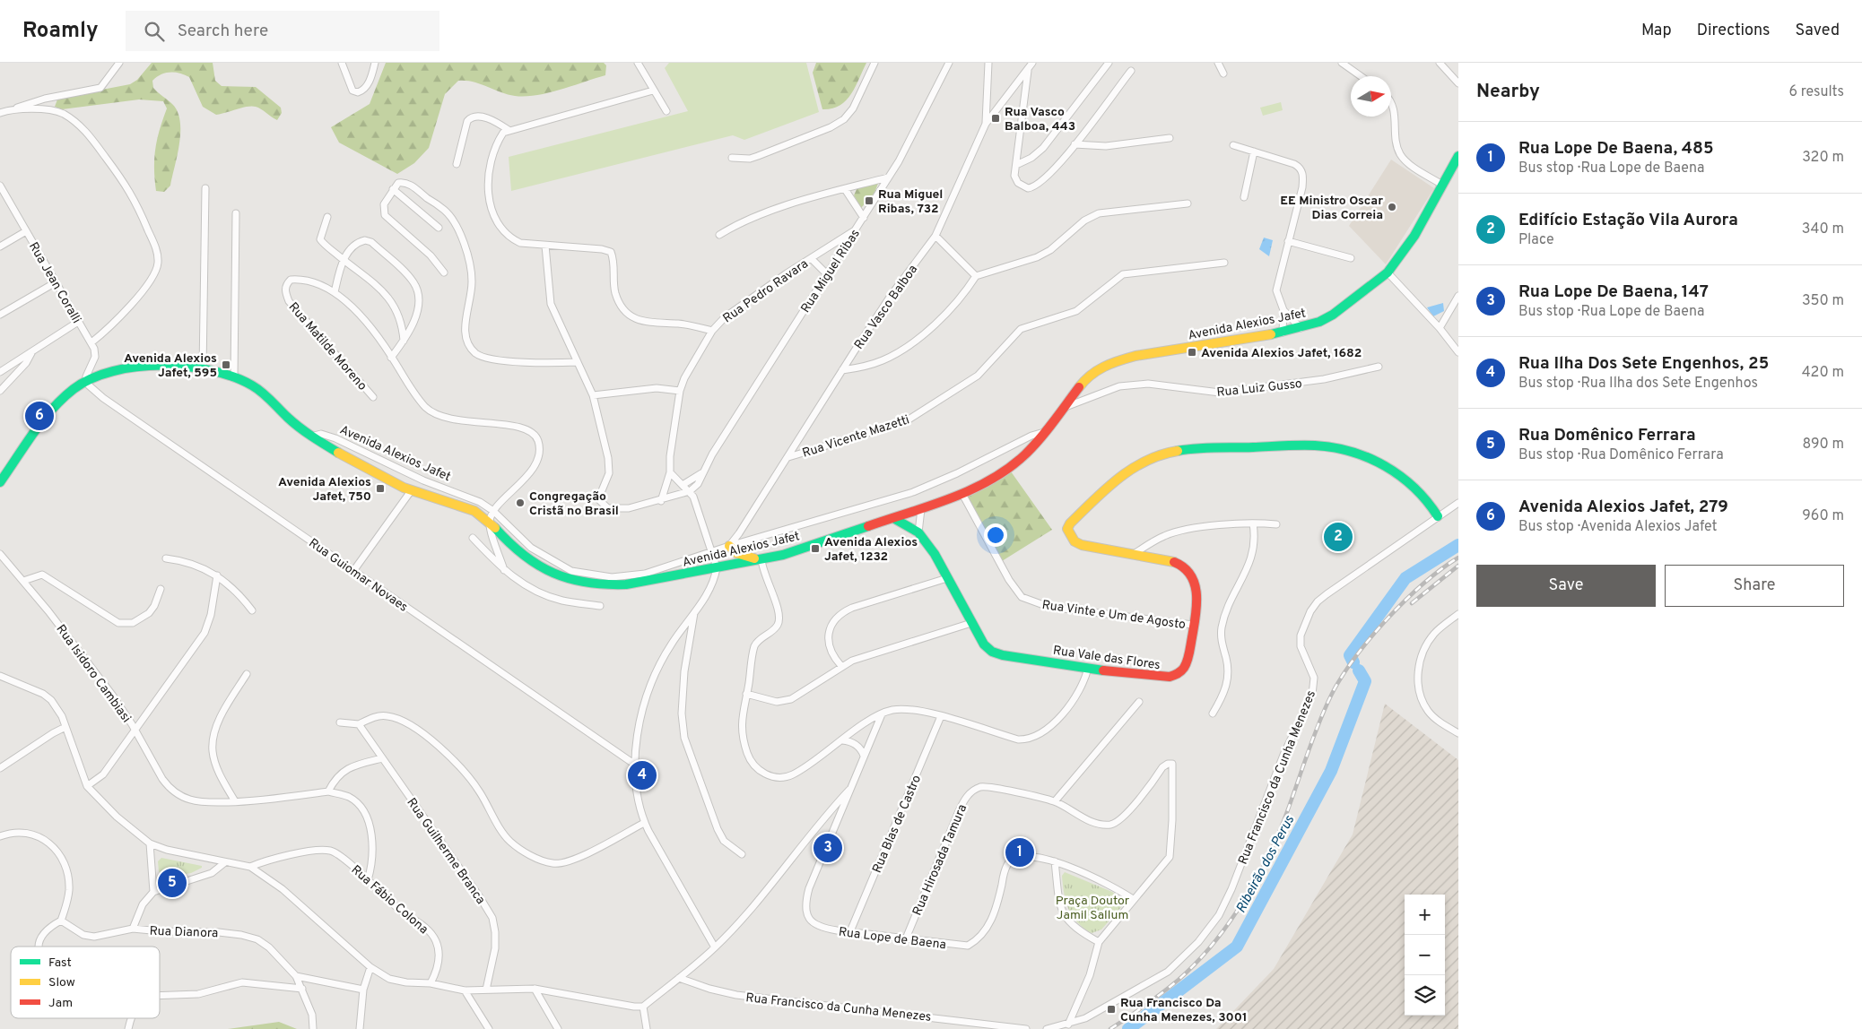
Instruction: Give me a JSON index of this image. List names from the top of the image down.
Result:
{
  "streets": {
    "main road": ["Avenida Alexios Jafet", "Rua Vale das Flores"],
    "street": [
      "Rua Miguel Ribas",
      "Rua Jean Coralli",
      "Rua Pedro Ravara",
      "Rua Vasco Balboa",
      "Rua Matilde Moreno",
      "Rua Luiz Gusso",
      "Rua Vicente Mazetti",
      "Rua Guiomar Novaes",
      "Rua Vinte e Um de Agosto",
      "Rua Isidoro Cambiasi",
      "Rua Francisco da Cunha Menezes",
      "Rua Blas de Castro",
      "Rua Guilherme Branca",
      "Rua Hirosada Tamura",
      "Rua Fábio Colona",
      "Rua Dianora",
      "Rua Lope de Baena"
    ]
  },
  "crossings": [
    ["Rua Miguel Ribas", "Rua Pedro Ravara"],
    ["Rua Vasco Balboa", "Avenida Alexios Jafet"],
    ["Rua Vasco Balboa", "Rua Vicente Mazetti"],
    ["Avenida Alexios Jafet", "Rua Matilde Moreno"],
    ["Avenida Alexios Jafet", "Rua Luiz Gusso"],
    ["Avenida Alexios Jafet", "Rua Guiomar Novaes"],
    ["Avenida Alexios Jafet", "Rua Vinte e Um de Agosto"],
    ["Avenida Alexios Jafet", "Rua Vale das Flores"],
    ["Rua Vinte e Um de Agosto", "Rua Vale das Flores"],
    ["Rua Vale das Flores", "Rua Francisco da Cunha Menezes"],
    ["Rua Blas de Castro", "Rua Lope de Baena"],
    ["Rua Hirosada Tamura", "Rua Lope de Baena"]
  ],
  "water": ["Ribeirão dos Perus"],
  "parks": ["Praça Doutor Jamil Sallum"],
  "places": {
    "transit": [
      "Rua Vasco Balboa, 443",
      "Rua Miguel Ribas, 732",
      "Avenida Alexios Jafet, 1682",
      "Avenida Alexios Jafet, 595",
      "Avenida Alexios Jafet, 750",
      "Avenida Alexios Jafet, 1232",
      "Rua Francisco Da Cunha Menezes, 3001"
    ],
    "other": ["EE Ministro Oscar Dias Correia", "Congregação Cristã no Brasil"]
  },
  "legend": ["Fast", "Slow", "Jam"],
  "north": "right",
  "page": {
    "header": "Roamly",
    "search": "Search here",
    "nav": ["Map", "Directions", "Saved"],
    "heading": ["Nearby", "6 results"],
    "list": [
      {
        "mark": "1",
        "name": "Rua Lope De Baena, 485",
        "note": "Bus stop · Rua Lope de Baena",
        "value": "320 m"
      },
      {
        "mark": "2",
        "name": "Edifício Estação Vila Aurora",
        "note": "Place",
        "value": "340 m"
      },
      {
        "mark": "3",
        "name": "Rua Lope De Baena, 147",
        "note": "Bus stop · Rua Lope de Baena",
        "value": "350 m"
      },
      {
        "mark": "4",
        "name": "Rua Ilha Dos Sete Engenhos, 25",
        "note": "Bus stop · Rua Ilha dos Sete Engenhos",
        "value": "420 m"
      },
      {
        "mark": "5",
        "name": "Rua Domênico Ferrara",
        "note": "Bus stop · Rua Domênico Ferrara",
        "value": "890 m"
      },
      {
        "mark": "6",
        "name": "Avenida Alexios Jafet, 279",
        "note": "Bus stop · Avenida Alexios Jafet",
        "value": "960 m"
      }
    ],
    "pins": [
      "6",
      "2",
      "4",
      "3",
      "1",
      "5"
    ],
    "buttons": ["Save", "Share"],
    "map_buttons": ["+", "−"]
  }
}
